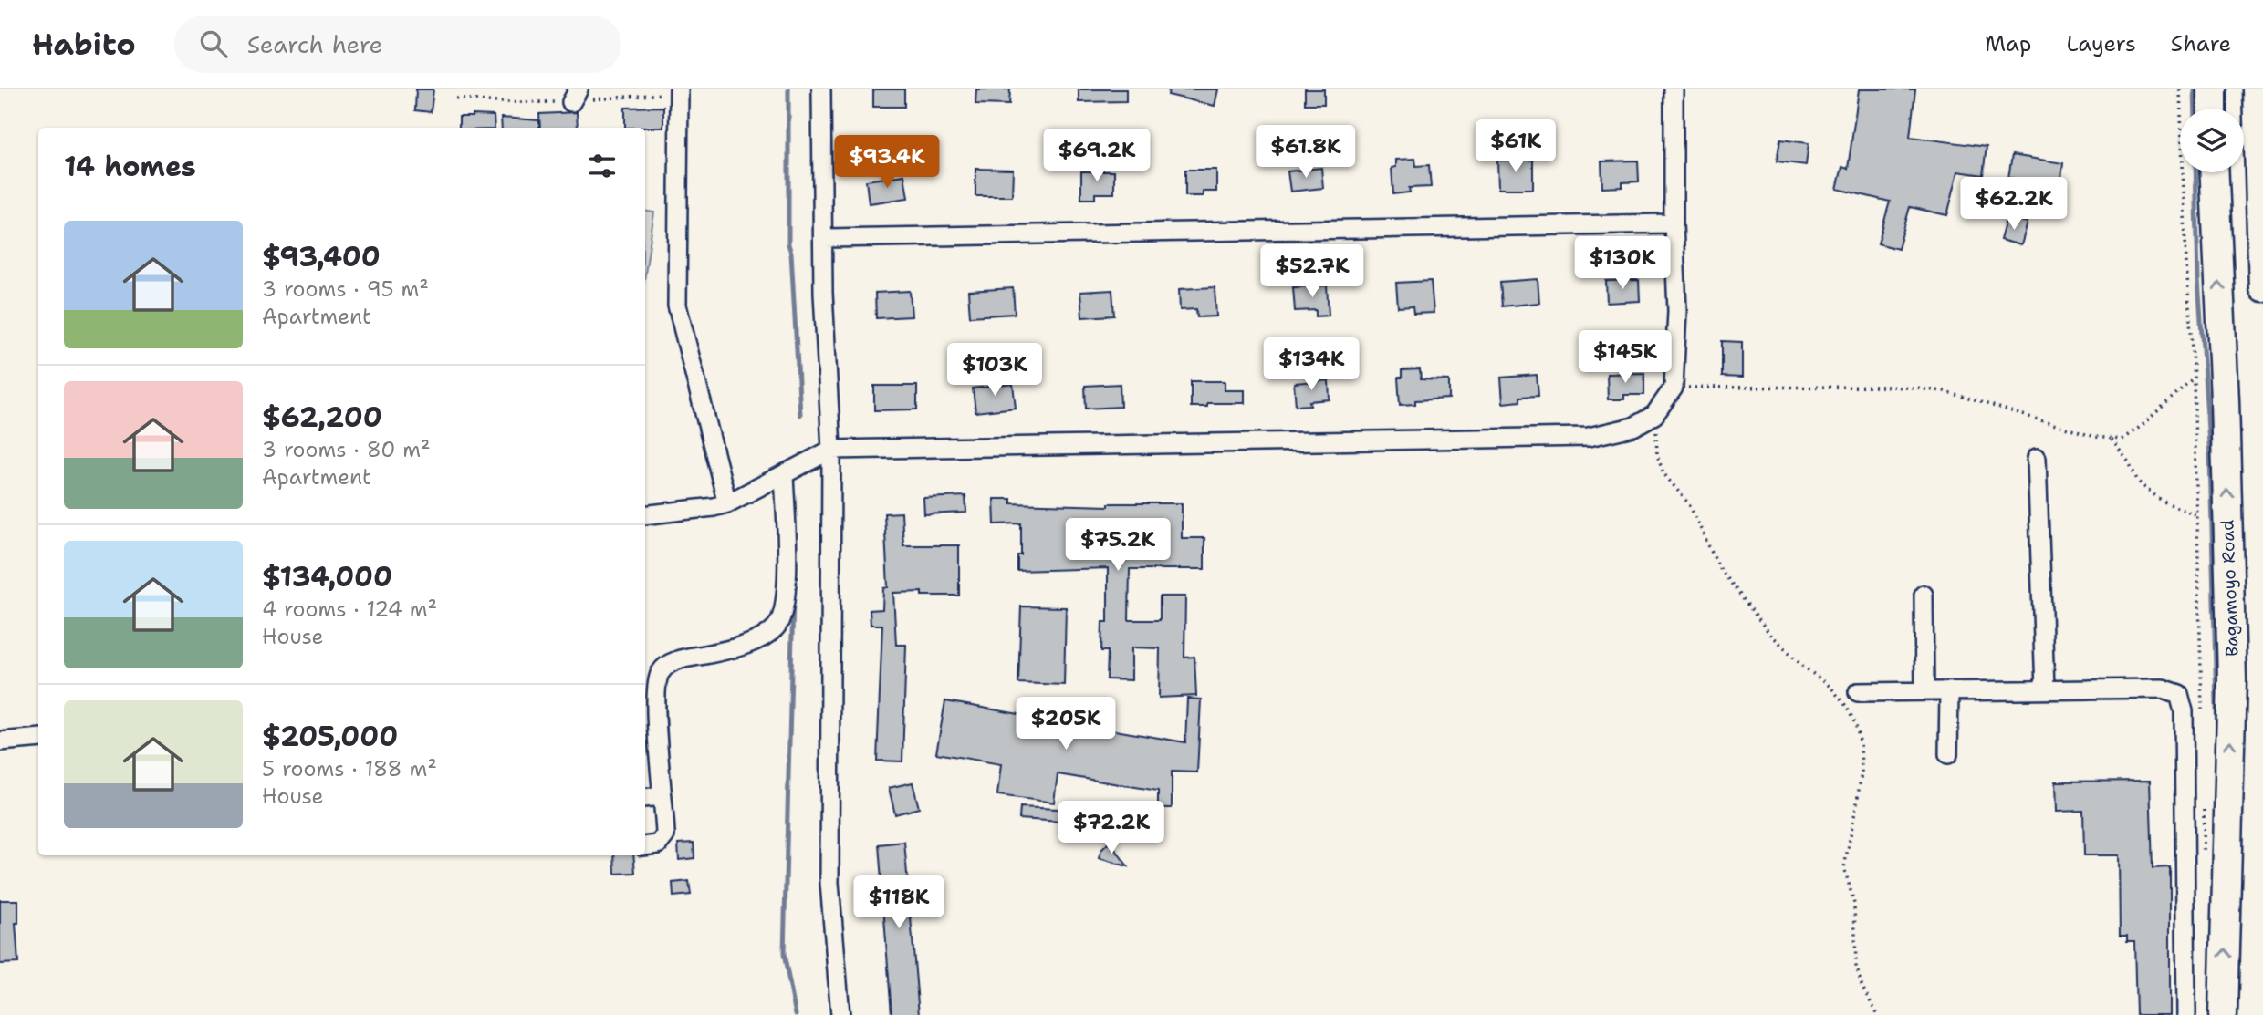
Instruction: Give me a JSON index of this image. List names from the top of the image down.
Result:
{
  "streets": {
    "highway": ["Bagamoyo Road"]
  },
  "one_way": ["Bagamoyo Road"],
  "page": {
    "header": "Habito",
    "search": "Search here",
    "nav": ["Map", "Layers", "Share"],
    "price": [
      "$61K",
      "$61.8K",
      "$69.2K",
      "$93.4K",
      "$62.2K",
      "$130K",
      "$52.7K",
      "$145K",
      "$134K",
      "$103K",
      "$75.2K",
      "$205K",
      "$72.2K",
      "$118K"
    ],
    "heading": "14 homes",
    "list": [
      {
        "name": "$93,400",
        "note": "3 rooms · 95 m² · Apartment"
      },
      {
        "name": "$62,200",
        "note": "3 rooms · 80 m² · Apartment"
      },
      {
        "name": "$134,000",
        "note": "4 rooms · 124 m² · House"
      },
      {
        "name": "$205,000",
        "note": "5 rooms · 188 m² · House"
      }
    ]
  }
}
